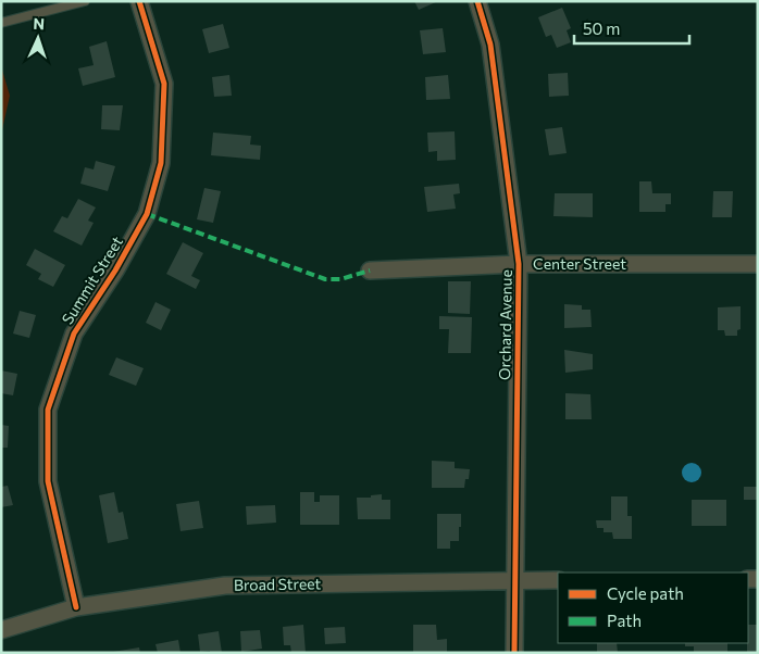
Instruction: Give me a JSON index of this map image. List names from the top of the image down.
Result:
{
  "streets": {
    "street": [
      "Center Street",
      "Summit Street",
      "Orchard Avenue",
      "Broad Street"
    ]
  },
  "crossings": [
    ["Center Street", "Orchard Avenue"],
    ["Summit Street", "Broad Street"],
    ["Orchard Avenue", "Broad Street"]
  ],
  "legend": ["Cycle path", "Path"],
  "scale_bar": "50 m",
  "north": "top"
}
